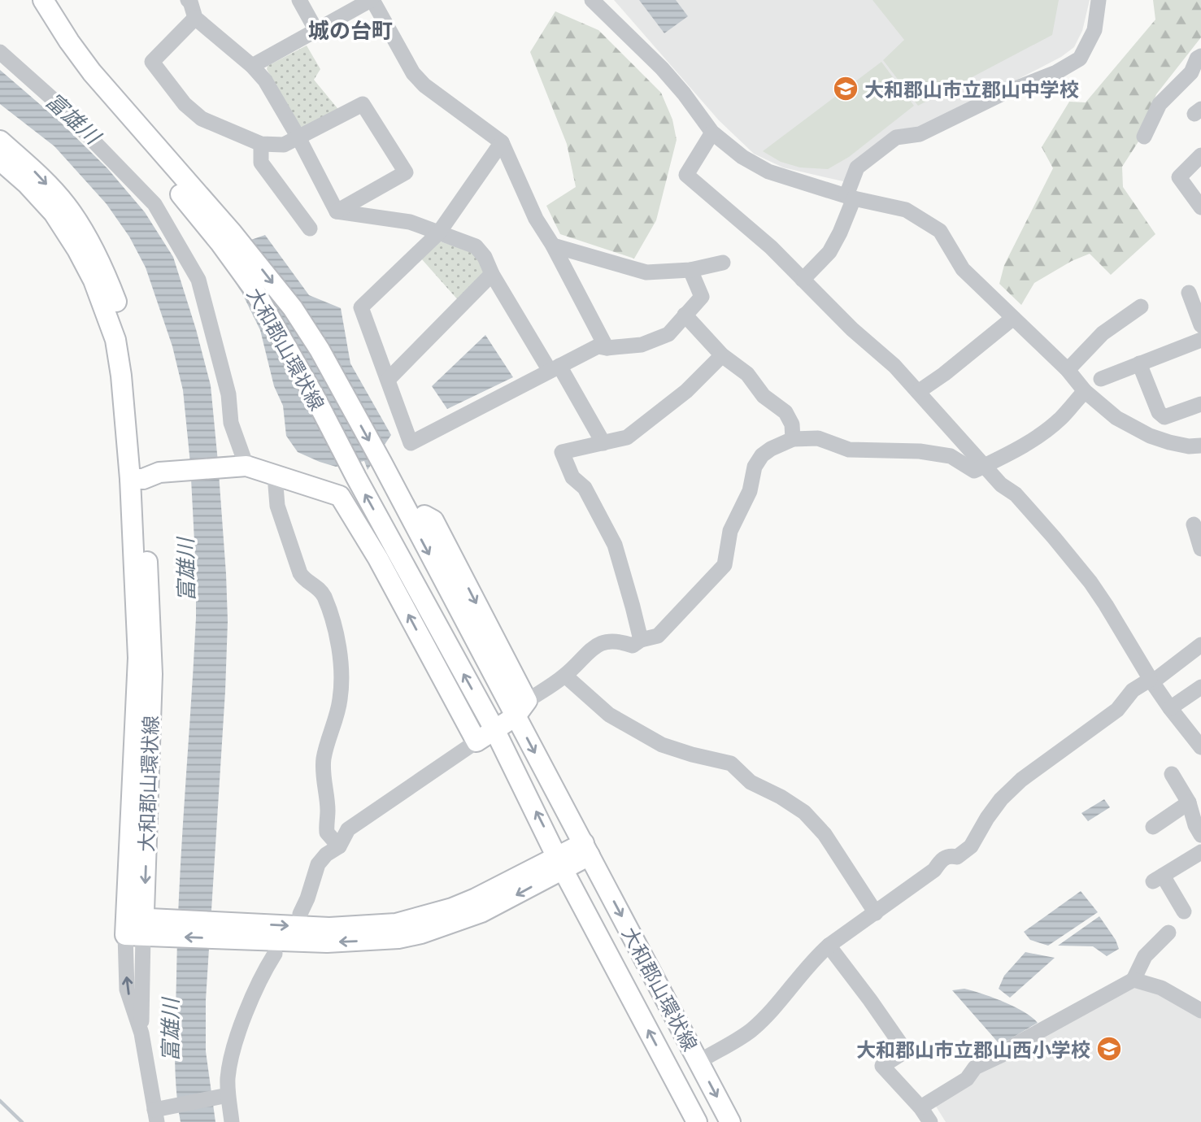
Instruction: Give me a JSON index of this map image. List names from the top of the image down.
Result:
{
  "streets": {
    "main road": ["大和郡山環状線"]
  },
  "districts": ["城の台町"],
  "water": ["富雄川"],
  "places": {
    "school or university": ["大和郡山市立郡山中学校", "大和郡山市立郡山西小学校"]
  }
}
